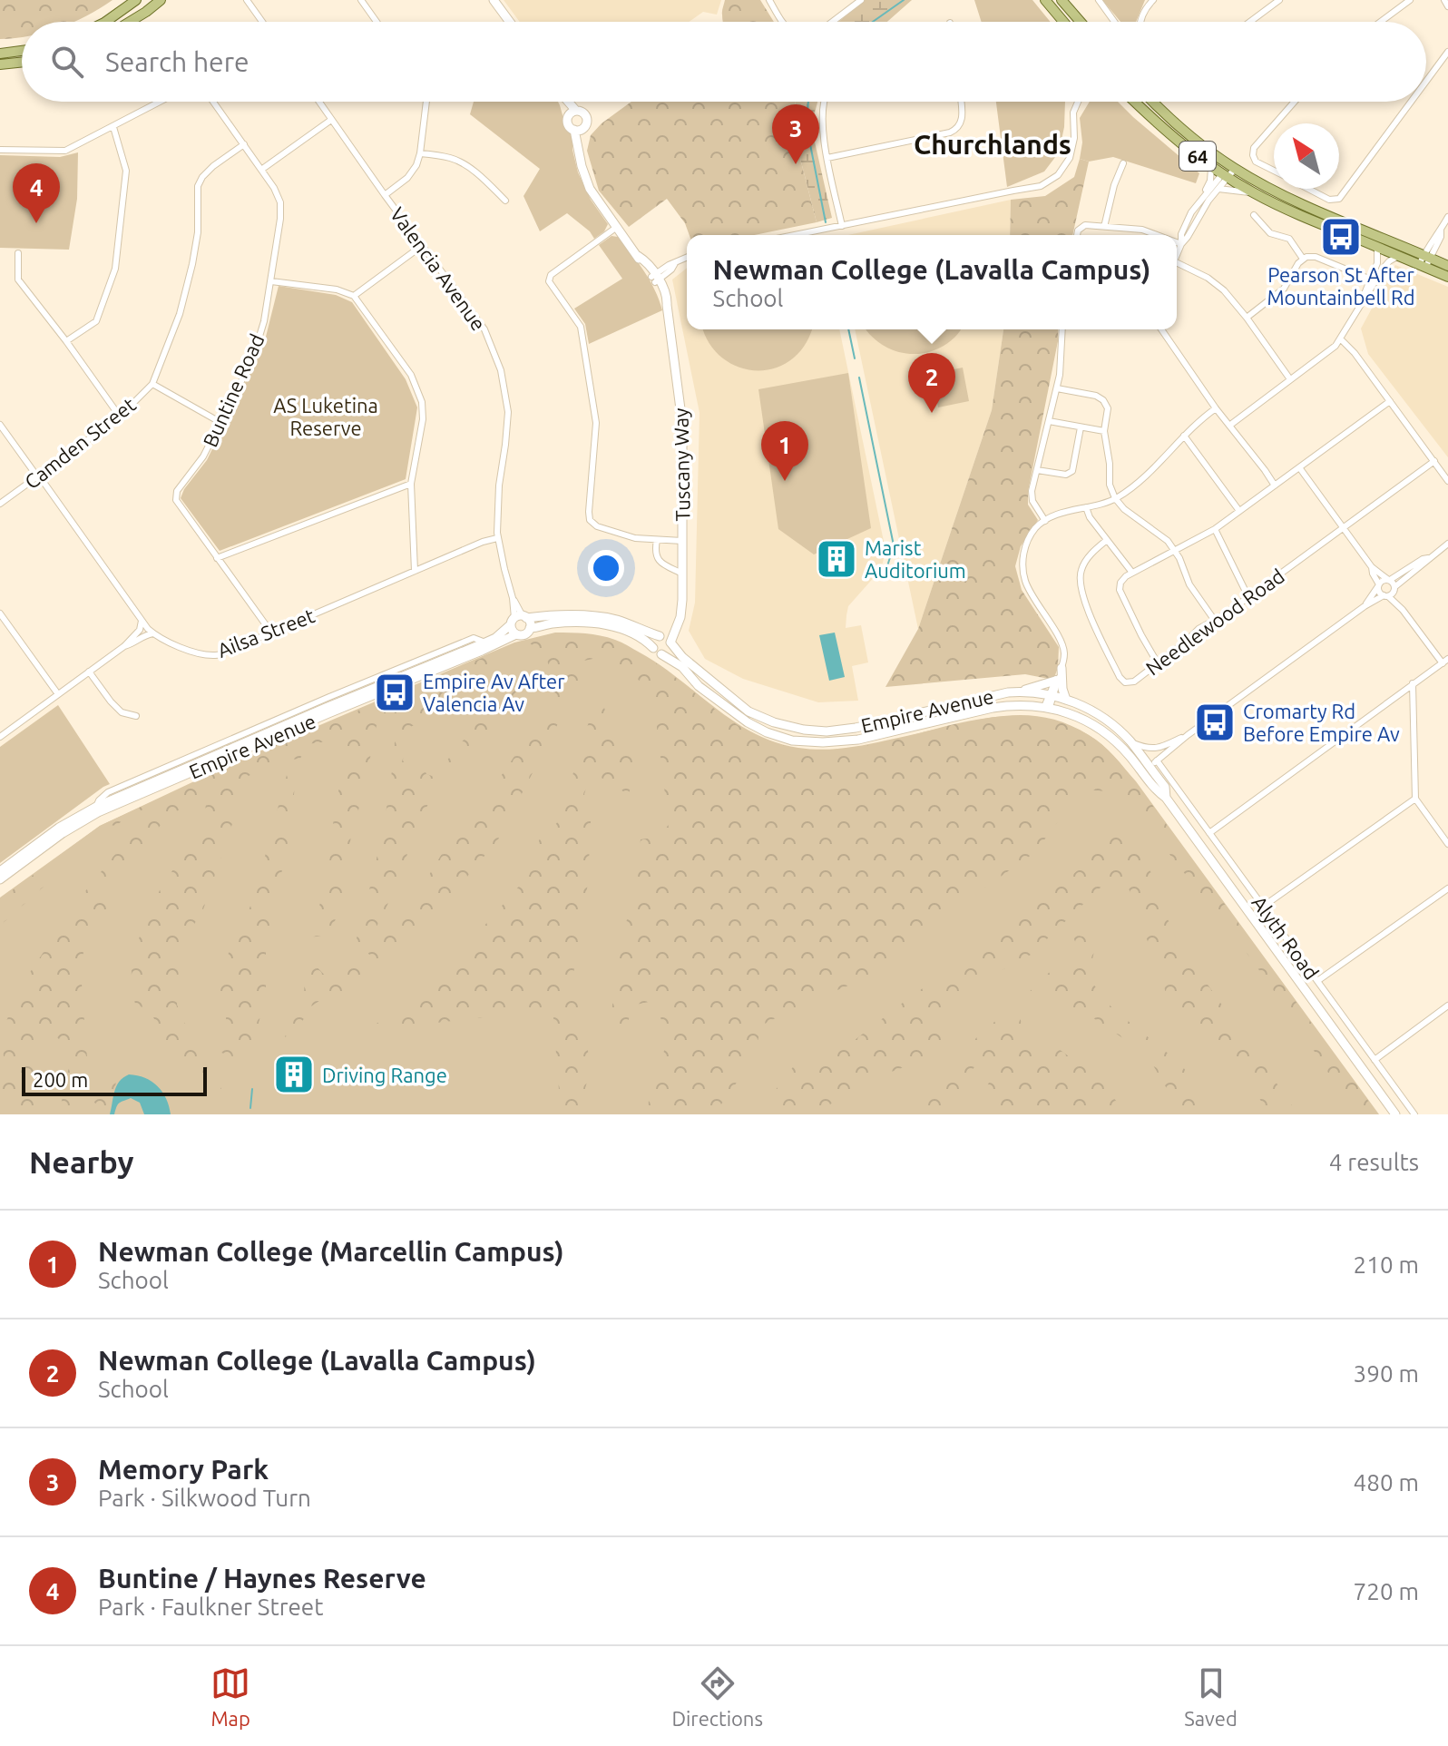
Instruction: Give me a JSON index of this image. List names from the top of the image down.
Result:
{
  "streets": {
    "main road": ["64", "Tuscany Way", "Empire Avenue"],
    "street": [
      "Valencia Avenue",
      "Buntine Road",
      "Camden Street",
      "Needlewood Road",
      "Ailsa Street",
      "Alyth Road"
    ]
  },
  "crossings": [
    ["Valencia Avenue", "Ailsa Street"],
    ["Valencia Avenue", "Empire Avenue"],
    ["Buntine Road", "Camden Street"],
    ["Buntine Road", "Ailsa Street"],
    ["Camden Street", "Ailsa Street"],
    ["Tuscany Way", "Empire Avenue"],
    ["Empire Avenue", "Alyth Road"]
  ],
  "districts": ["Churchlands"],
  "parks": ["AS Luketina Reserve"],
  "places": {
    "bus stop": ["Pearson St After Mountainbell Rd", "Empire Av After Valencia Av", "Cromarty Rd Before Empire Av"],
    "building": ["Marist Auditorium", "Driving Range"]
  },
  "scale_bar": "200 m",
  "north": "top left",
  "page": {
    "search": "Search here",
    "pins": [
      "3",
      "4",
      "2",
      "1"
    ],
    "popup": ["Newman College (Lavalla Campus)", "School"],
    "scale": "200 m",
    "heading": ["Nearby", "4 results"],
    "list": [
      {
        "mark": "1",
        "name": "Newman College (Marcellin Campus)",
        "note": "School",
        "value": "210 m"
      },
      {
        "mark": "2",
        "name": "Newman College (Lavalla Campus)",
        "note": "School",
        "value": "390 m"
      },
      {
        "mark": "3",
        "name": "Memory Park",
        "note": "Park · Silkwood Turn",
        "value": "480 m"
      },
      {
        "mark": "4",
        "name": "Buntine / Haynes Reserve",
        "note": "Park · Faulkner Street",
        "value": "720 m"
      }
    ],
    "nav": ["Map", "Directions", "Saved"]
  }
}
